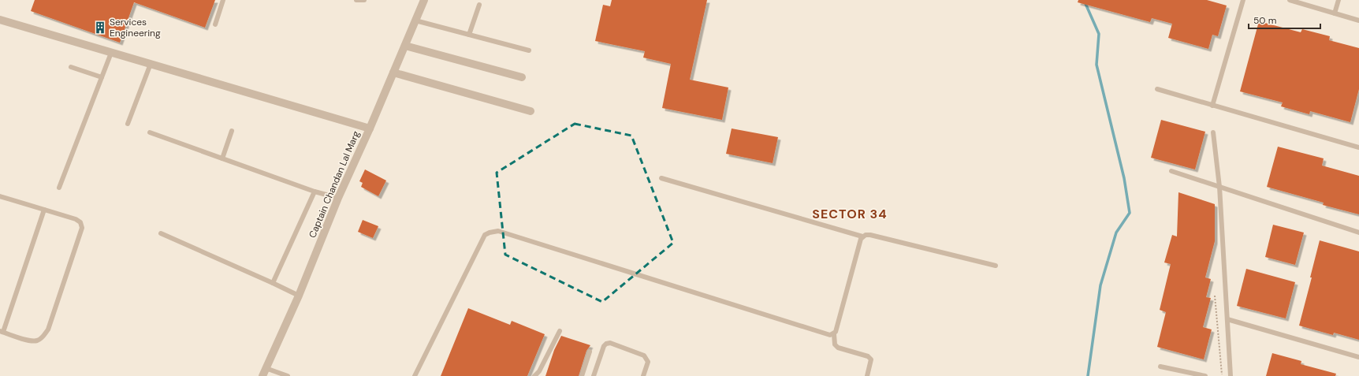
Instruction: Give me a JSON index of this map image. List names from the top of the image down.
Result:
{
  "streets": {
    "street": ["Captain Chandan Lal Marg"]
  },
  "districts": ["SECTOR 34"],
  "places": {
    "building": ["Services Engineering"]
  },
  "scale_bar": "50 m"
}
